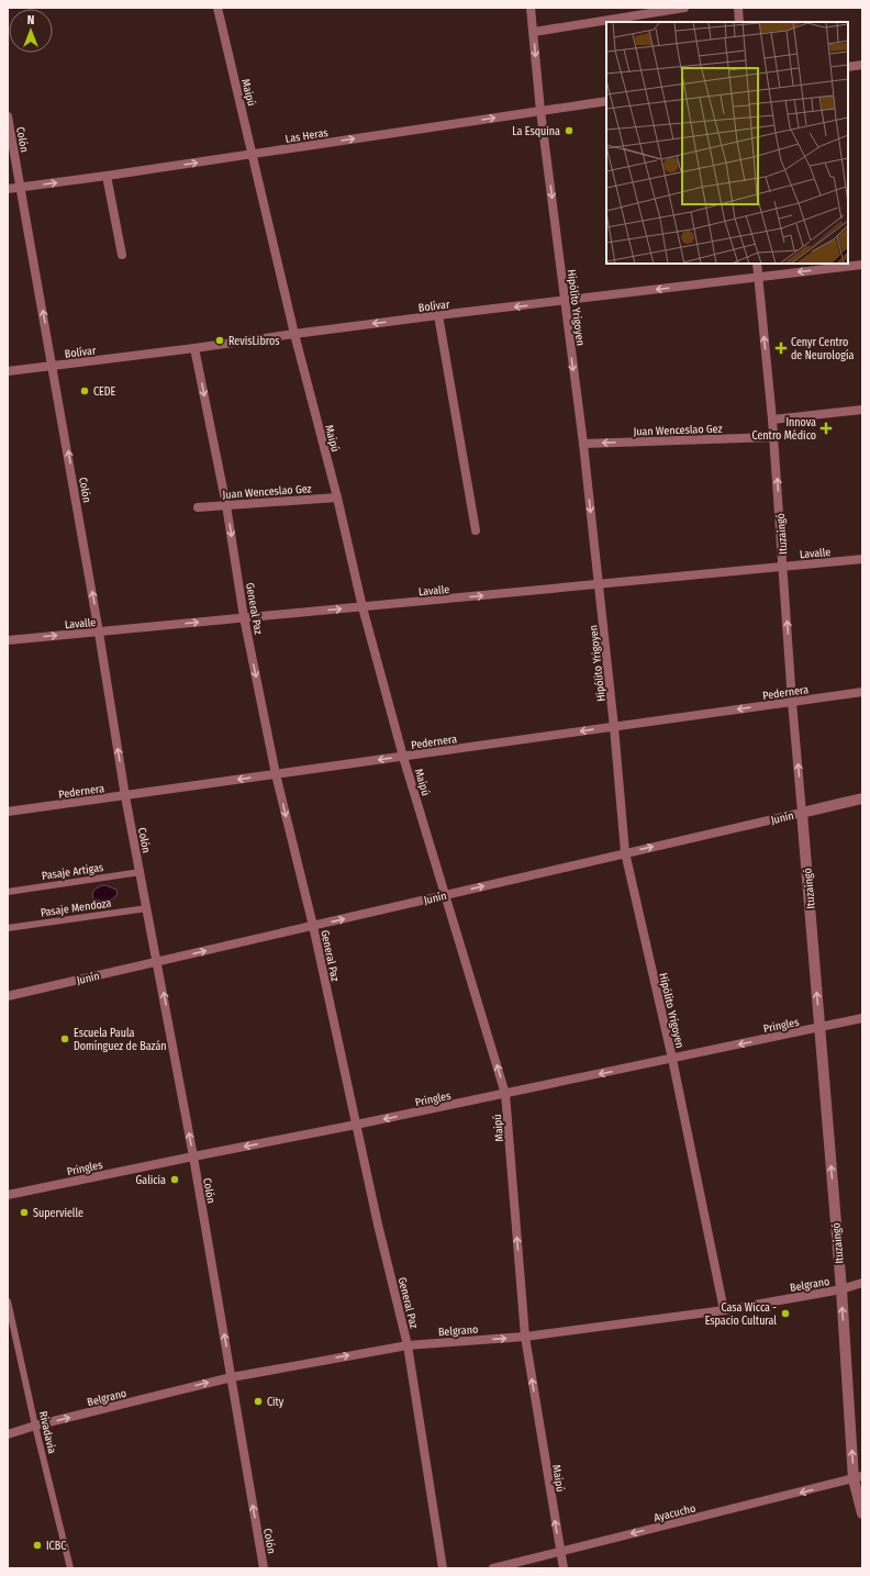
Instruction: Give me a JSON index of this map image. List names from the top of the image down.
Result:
{
  "streets": {
    "street": [
      "Maipú",
      "Las Heras",
      "Colón",
      "Bolívar",
      "Hipólito Yrigoyen",
      "Juan Wenceslao Gez",
      "Ituzaingó",
      "Lavalle",
      "General Paz",
      "Pedernera",
      "Junín",
      "Pasaje Artigas",
      "Pasaje Mendoza",
      "Pringles",
      "Belgrano",
      "Rivadavia",
      "Ayacucho"
    ]
  },
  "crossings": [
    ["Maipú", "Las Heras"],
    ["Maipú", "Bolívar"],
    ["Maipú", "Juan Wenceslao Gez"],
    ["Maipú", "Lavalle"],
    ["Maipú", "Pedernera"],
    ["Maipú", "Junín"],
    ["Maipú", "Pringles"],
    ["Maipú", "Belgrano"],
    ["Maipú", "Ayacucho"],
    ["Las Heras", "Colón"],
    ["Las Heras", "Hipólito Yrigoyen"],
    ["Colón", "Bolívar"],
    ["Colón", "Lavalle"],
    ["Colón", "Pedernera"],
    ["Colón", "Junín"],
    ["Colón", "Pasaje Artigas"],
    ["Colón", "Pasaje Mendoza"],
    ["Colón", "Pringles"],
    ["Colón", "Belgrano"],
    ["Bolívar", "Hipólito Yrigoyen"],
    ["Bolívar", "Ituzaingó"],
    ["Bolívar", "General Paz"],
    ["Hipólito Yrigoyen", "Juan Wenceslao Gez"],
    ["Hipólito Yrigoyen", "Lavalle"],
    ["Hipólito Yrigoyen", "Pedernera"],
    ["Hipólito Yrigoyen", "Junín"],
    ["Hipólito Yrigoyen", "Pringles"],
    ["Hipólito Yrigoyen", "Belgrano"],
    ["Juan Wenceslao Gez", "Ituzaingó"],
    ["Juan Wenceslao Gez", "General Paz"],
    ["Ituzaingó", "Lavalle"],
    ["Ituzaingó", "Pedernera"],
    ["Ituzaingó", "Junín"],
    ["Ituzaingó", "Pringles"],
    ["Ituzaingó", "Belgrano"],
    ["Ituzaingó", "Ayacucho"],
    ["Lavalle", "General Paz"],
    ["General Paz", "Pedernera"],
    ["General Paz", "Junín"],
    ["General Paz", "Pringles"],
    ["General Paz", "Belgrano"],
    ["Belgrano", "Rivadavia"]
  ],
  "one_way": [
    "Maipú",
    "Las Heras",
    "Colón",
    "Bolívar",
    "Hipólito Yrigoyen",
    "Juan Wenceslao Gez",
    "Ituzaingó",
    "Lavalle",
    "General Paz",
    "Pedernera",
    "Junín",
    "Pringles",
    "Belgrano",
    "Ayacucho"
  ],
  "places": {
    "other": [
      "La Esquina",
      "RevisLibros",
      "CEDE",
      "Escuela Paula Domínguez de Bazán",
      "Galicia",
      "Supervielle",
      "Casa Wicca - Espacio Cultural",
      "City",
      "ICBC"
    ],
    "health": ["Cenyr Centro de Neurología", "Innova Centro Médico"]
  },
  "north": "top"
}
